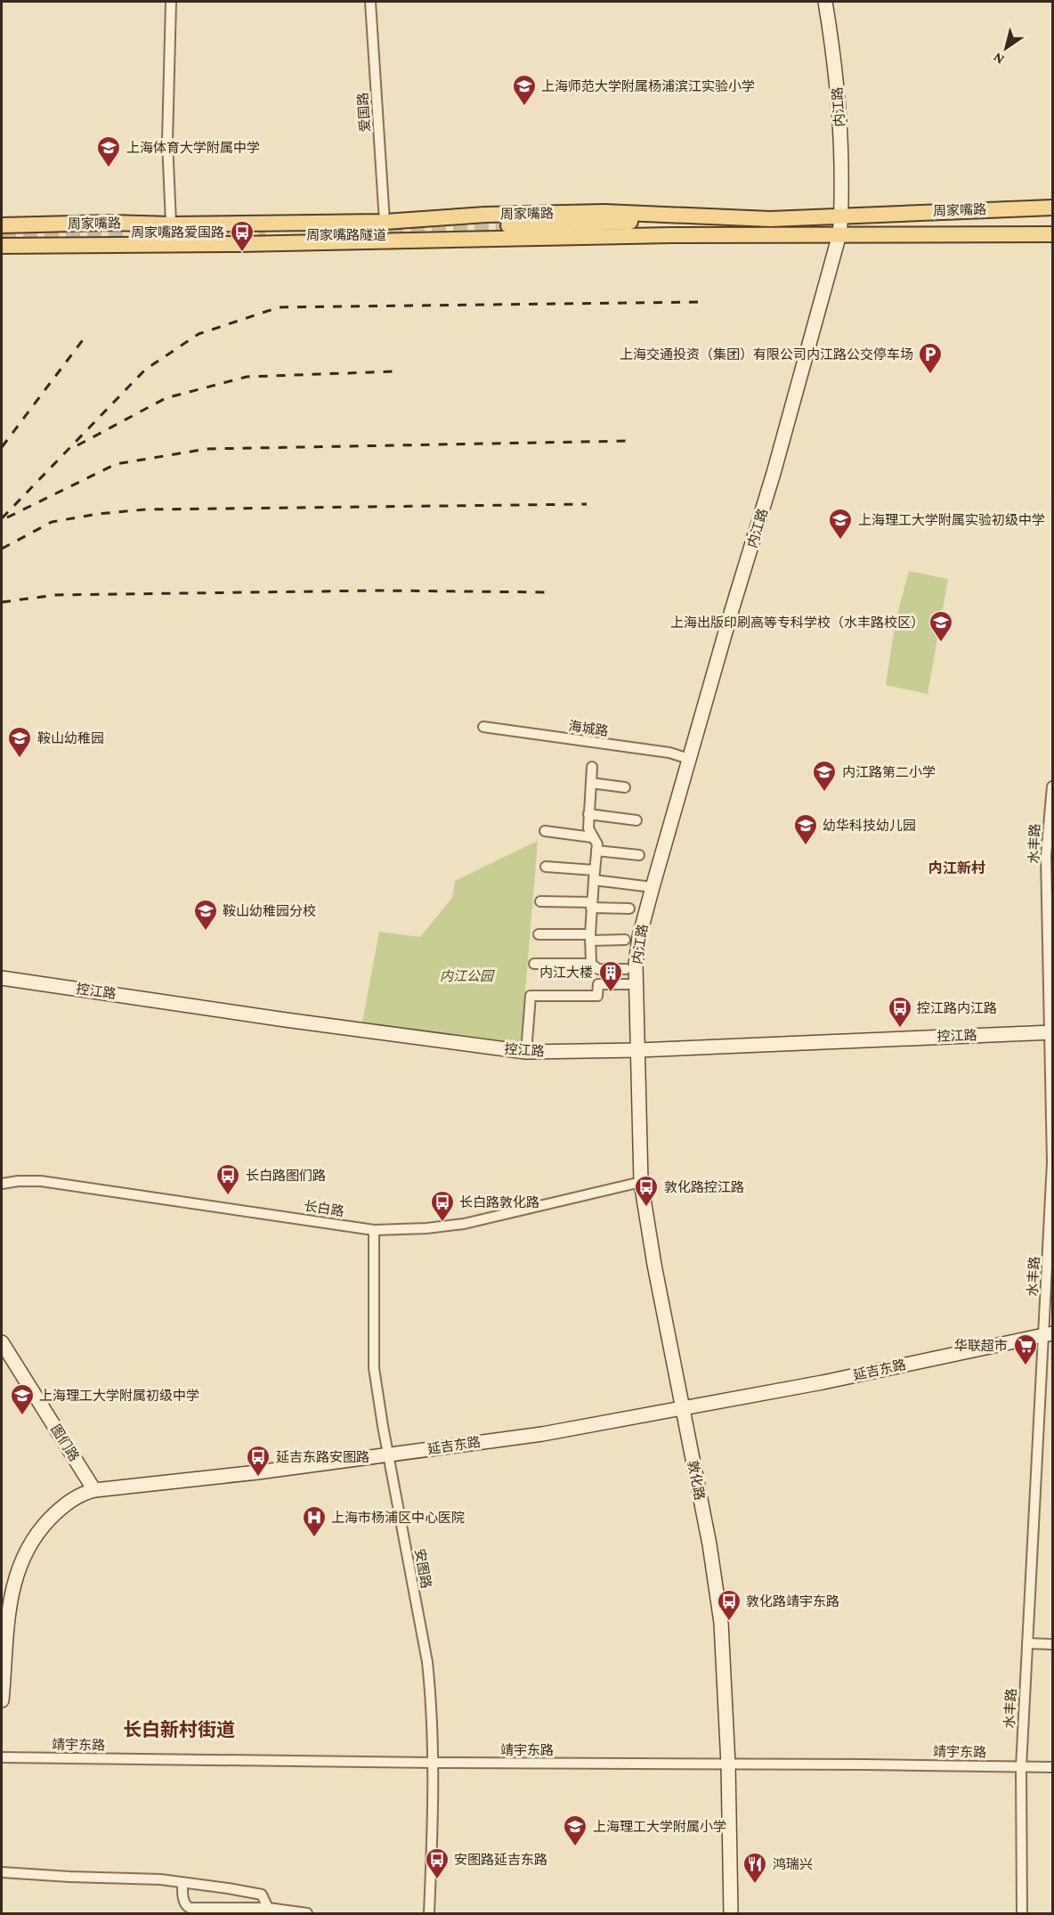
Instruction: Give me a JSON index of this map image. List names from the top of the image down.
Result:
{
  "streets": {
    "main road": ["周家嘴路", "周家嘴路隧道"],
    "street": [
      "内江路",
      "爱国路",
      "海城路",
      "水丰路",
      "控江路",
      "长白路",
      "延吉东路",
      "图们路",
      "敦化路",
      "安图路",
      "靖宇东路"
    ]
  },
  "crossings": [
    ["内江路", "周家嘴路"],
    ["内江路", "海城路"],
    ["内江路", "控江路"],
    ["内江路", "敦化路"],
    ["爱国路", "周家嘴路"],
    ["周家嘴路", "周家嘴路隧道"],
    ["水丰路", "控江路"],
    ["水丰路", "延吉东路"],
    ["水丰路", "靖宇东路"],
    ["控江路", "敦化路"],
    ["长白路", "敦化路"],
    ["长白路", "安图路"],
    ["延吉东路", "图们路"],
    ["延吉东路", "敦化路"],
    ["延吉东路", "安图路"],
    ["敦化路", "靖宇东路"],
    ["安图路", "靖宇东路"]
  ],
  "districts": ["内江新村", "长白新村街道"],
  "parks": ["内江公园"],
  "places": {
    "school or university": [
      "上海师范大学附属杨浦滨江实验小学",
      "上海体育大学附属中学",
      "上海理工大学附属实验初级中学",
      "上海出版印刷高等专科学校（水丰路校区）",
      "鞍山幼稚园",
      "内江路第二小学",
      "幼华科技幼儿园",
      "鞍山幼稚园分校",
      "上海理工大学附属初级中学",
      "上海理工大学附属小学"
    ],
    "bus stop": [
      "周家嘴路爱国路",
      "控江路内江路",
      "长白路图们路",
      "敦化路控江路",
      "长白路敦化路",
      "延吉东路安图路",
      "敦化路靖宇东路",
      "安图路延吉东路"
    ],
    "parking": ["上海交通投资（集团）有限公司内江路公交停车场"],
    "building": ["内江大楼"],
    "supermarket": ["华联超市"],
    "hospital": ["上海市杨浦区中心医院"],
    "restaurant": ["鸿瑞兴"]
  },
  "north": "bottom left"
}
